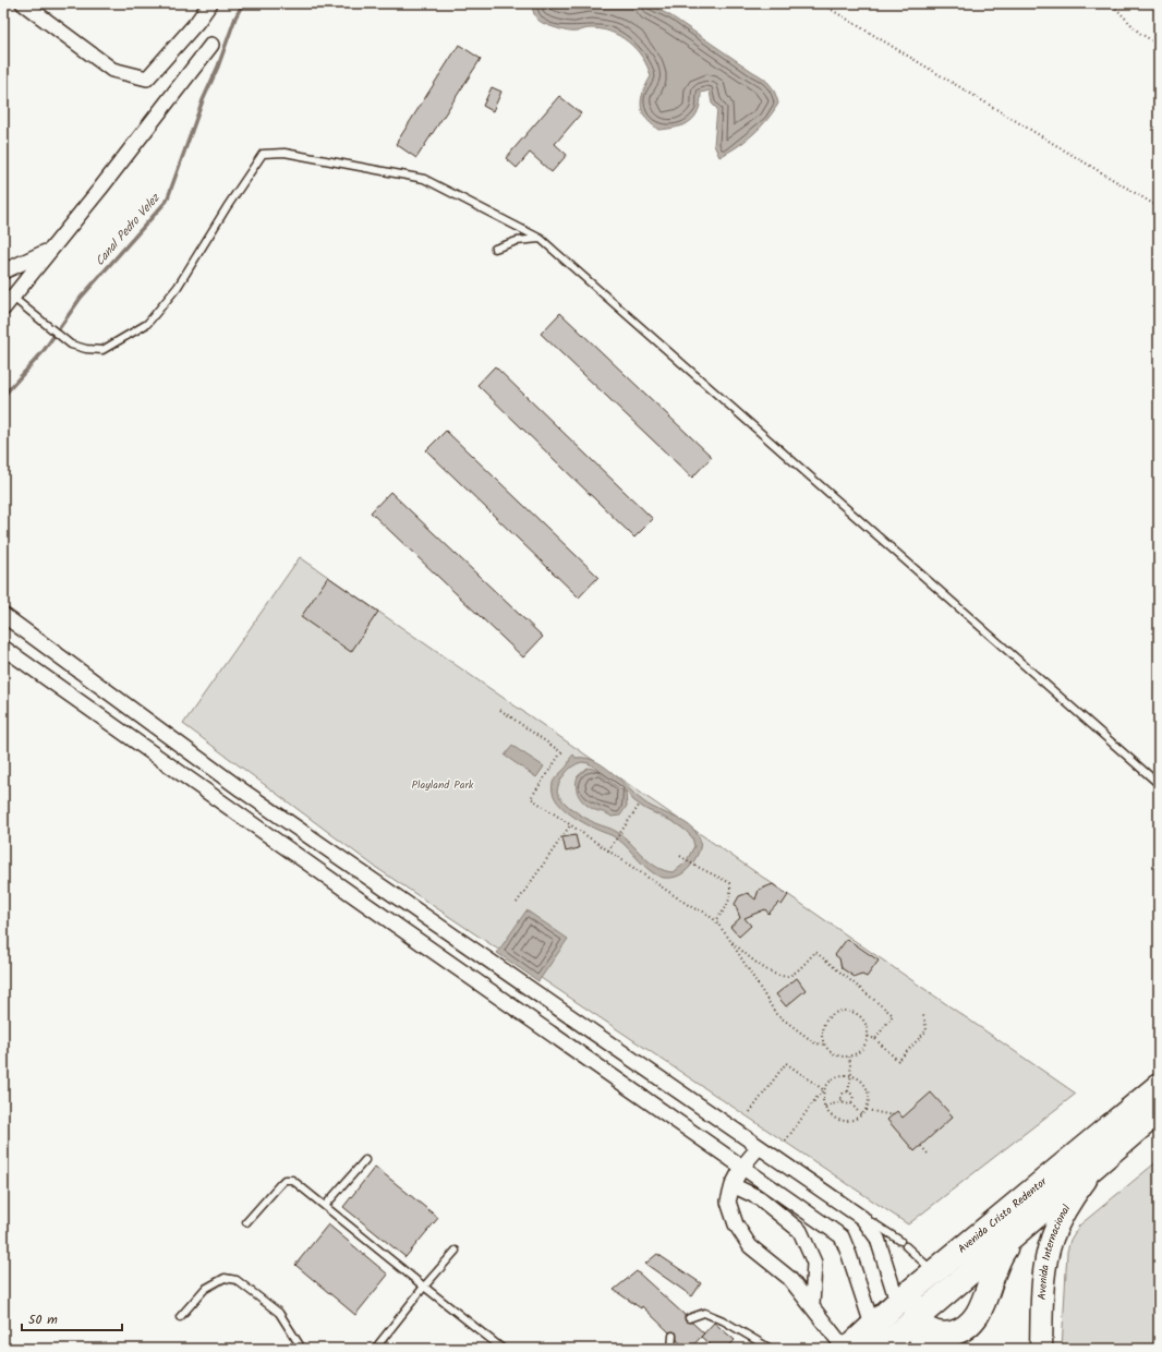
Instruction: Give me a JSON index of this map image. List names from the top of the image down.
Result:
{
  "streets": {
    "highway": ["Avenida Cristo Redentor"],
    "main road": ["Avenida Internacional"]
  },
  "crossings": [
    ["Avenida Cristo Redentor", "Avenida Internacional"]
  ],
  "water": ["Canal Pedro Velez"],
  "parks": ["Playland Park"],
  "scale_bar": "50 m"
}
